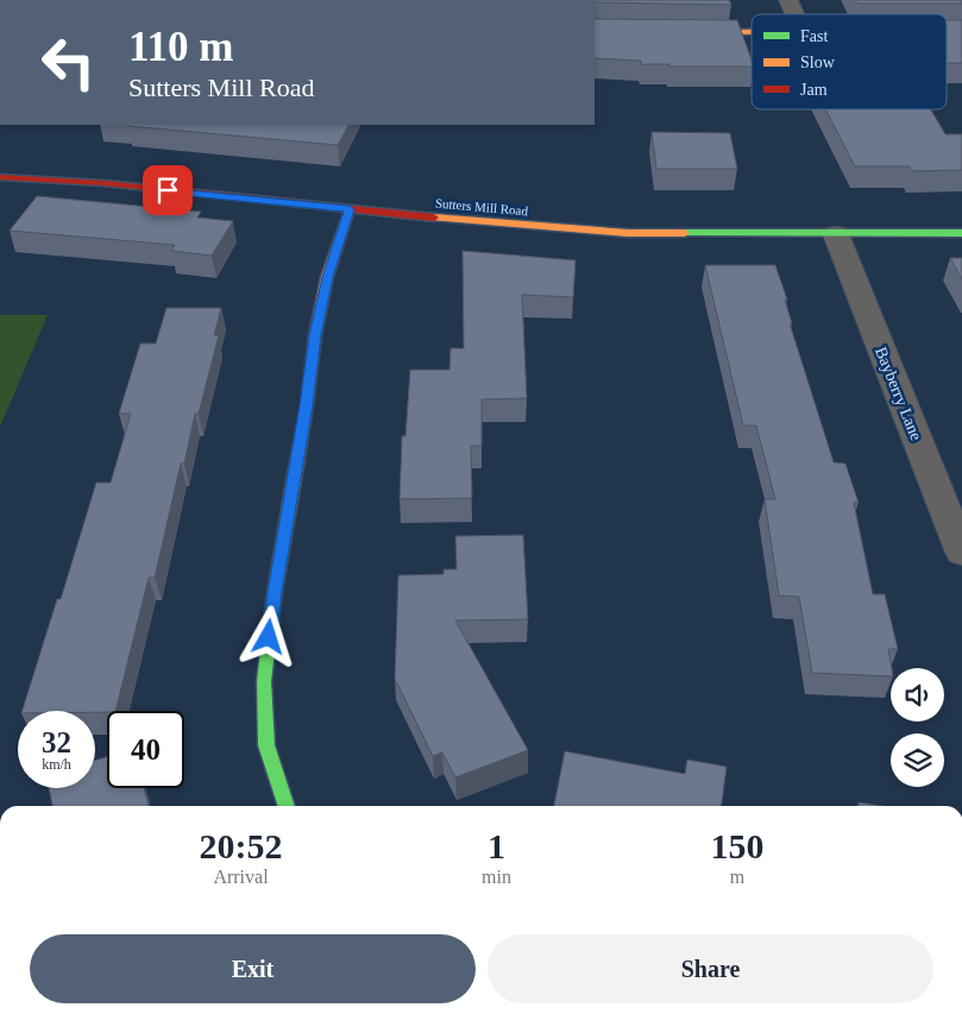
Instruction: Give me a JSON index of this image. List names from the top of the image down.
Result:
{
  "streets": {
    "street": ["Sutters Mill Road", "Bayberry Lane"]
  },
  "crossings": [
    ["Sutters Mill Road", "Bayberry Lane"]
  ],
  "legend": ["Fast", "Slow", "Jam"],
  "page": {
    "turn": ["110 m", "Sutters Mill Road"],
    "speed": "32 km/h",
    "limit": "40",
    "eta": [
      "20:52",
      "Arrival",
      "1",
      "min",
      "150",
      "m"
    ],
    "buttons": ["Exit", "Share"]
  }
}
